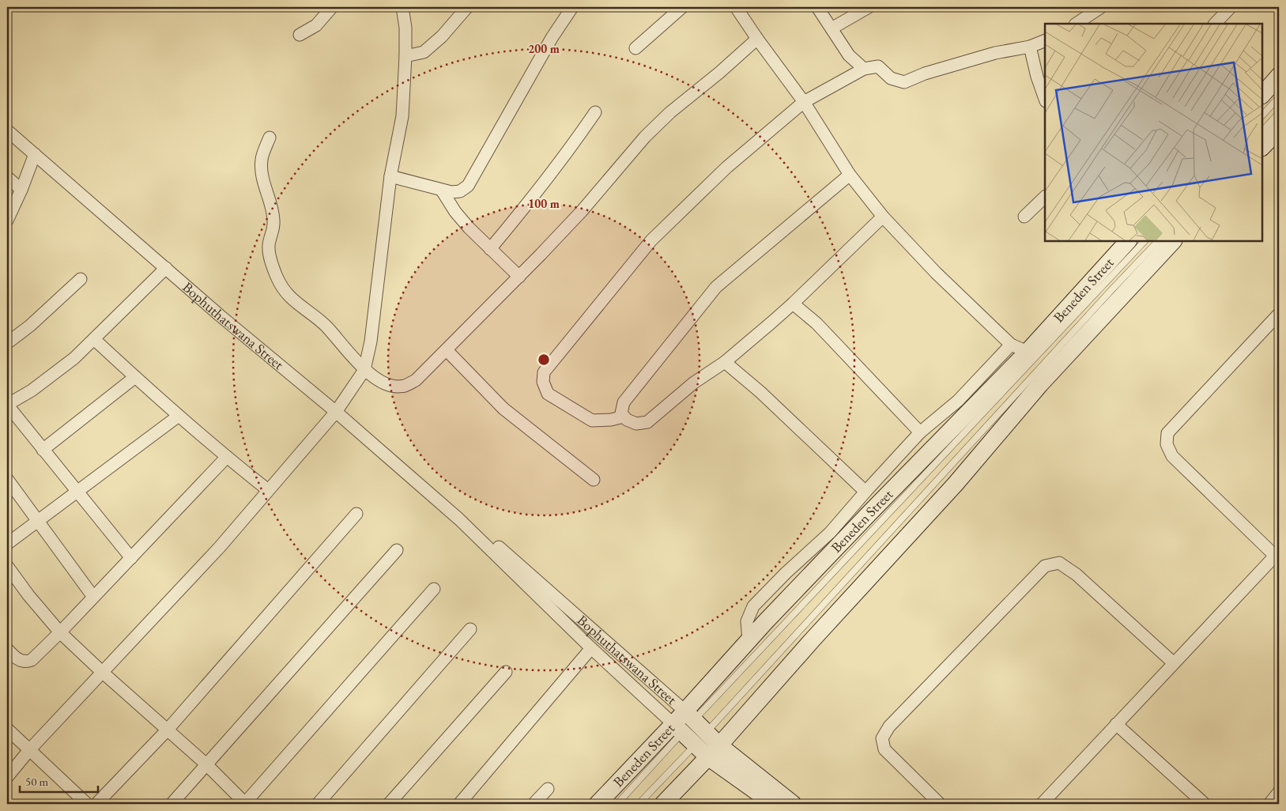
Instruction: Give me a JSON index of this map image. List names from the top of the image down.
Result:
{
  "streets": {
    "main road": ["Beneden Street", "Bophuthatswana Street"]
  },
  "crossings": [
    ["Beneden Street", "Bophuthatswana Street"]
  ],
  "scale_bar": "50 m",
  "rings": ["200 m", "100 m"]
}
